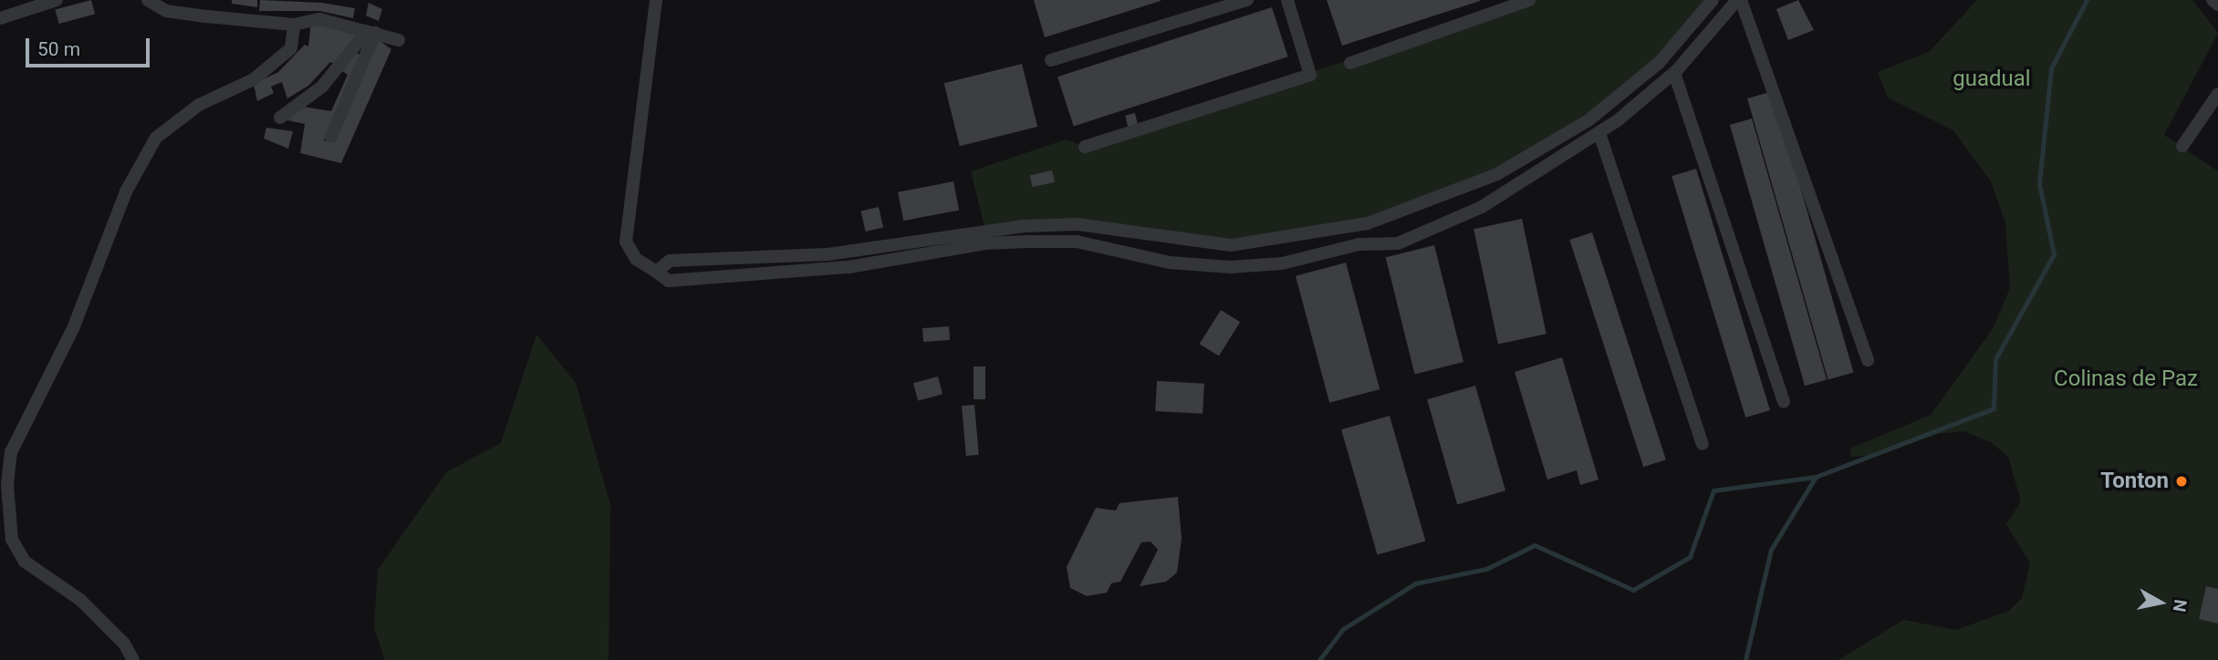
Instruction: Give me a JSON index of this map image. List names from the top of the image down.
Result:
{
  "parks": ["guadual", "Colinas de Paz"],
  "places": ["Tonton"],
  "scale_bar": "50 m",
  "north": "right"
}
